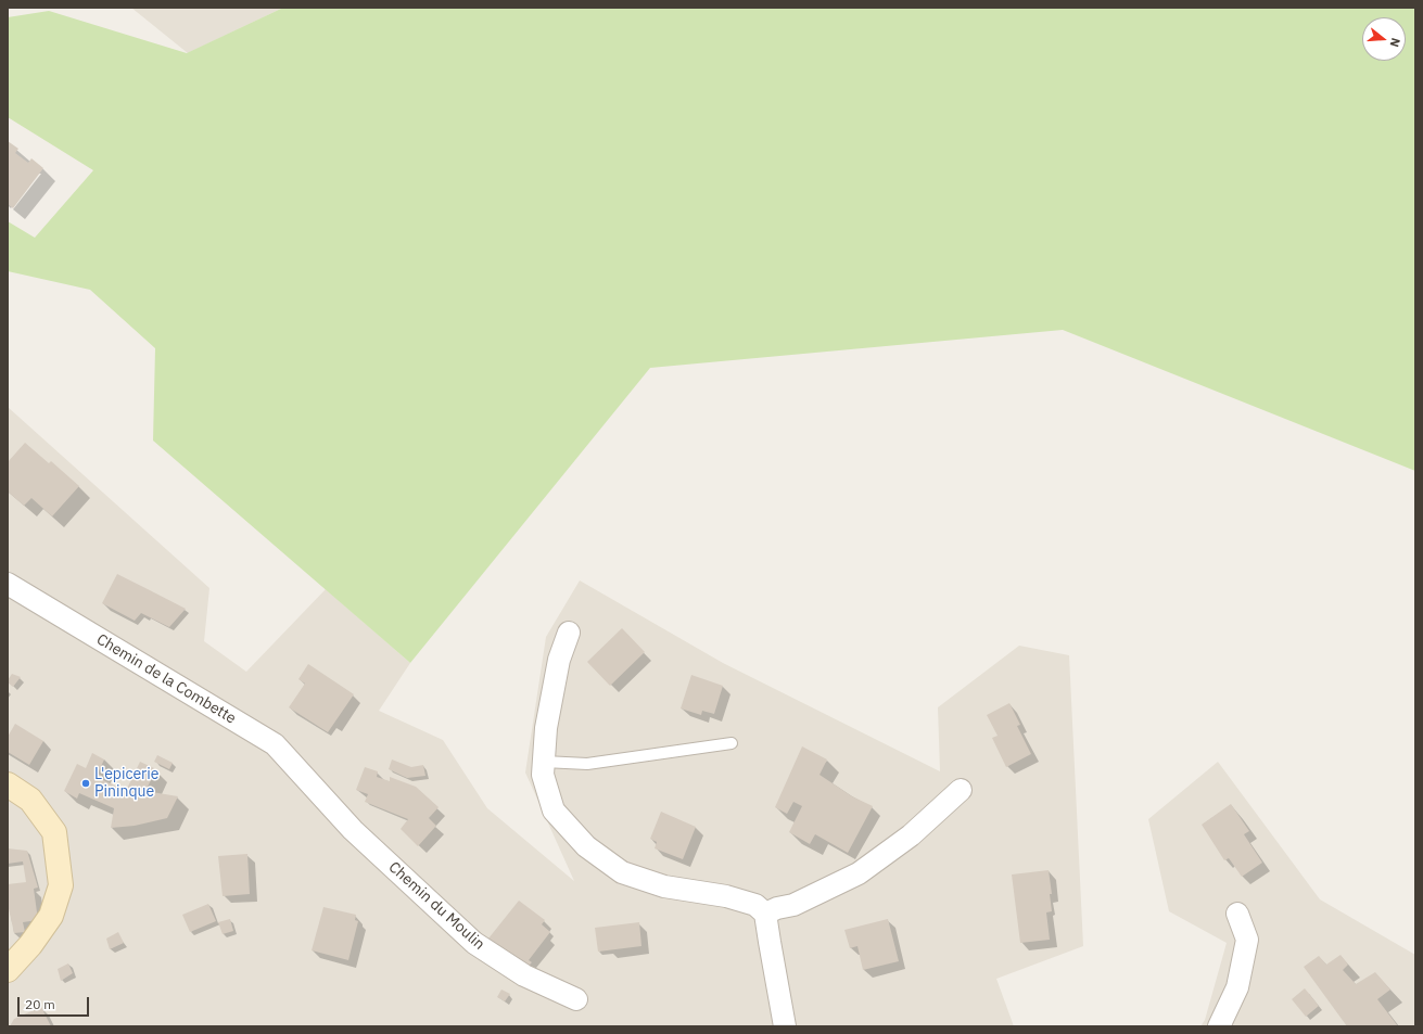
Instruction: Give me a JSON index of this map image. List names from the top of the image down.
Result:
{
  "streets": {
    "street": ["Chemin de la Combette", "Chemin du Moulin"]
  },
  "crossings": [
    ["Chemin de la Combette", "Chemin du Moulin"]
  ],
  "places": ["L'epicerie Pininque"],
  "scale_bar": "20 m",
  "north": "right"
}
